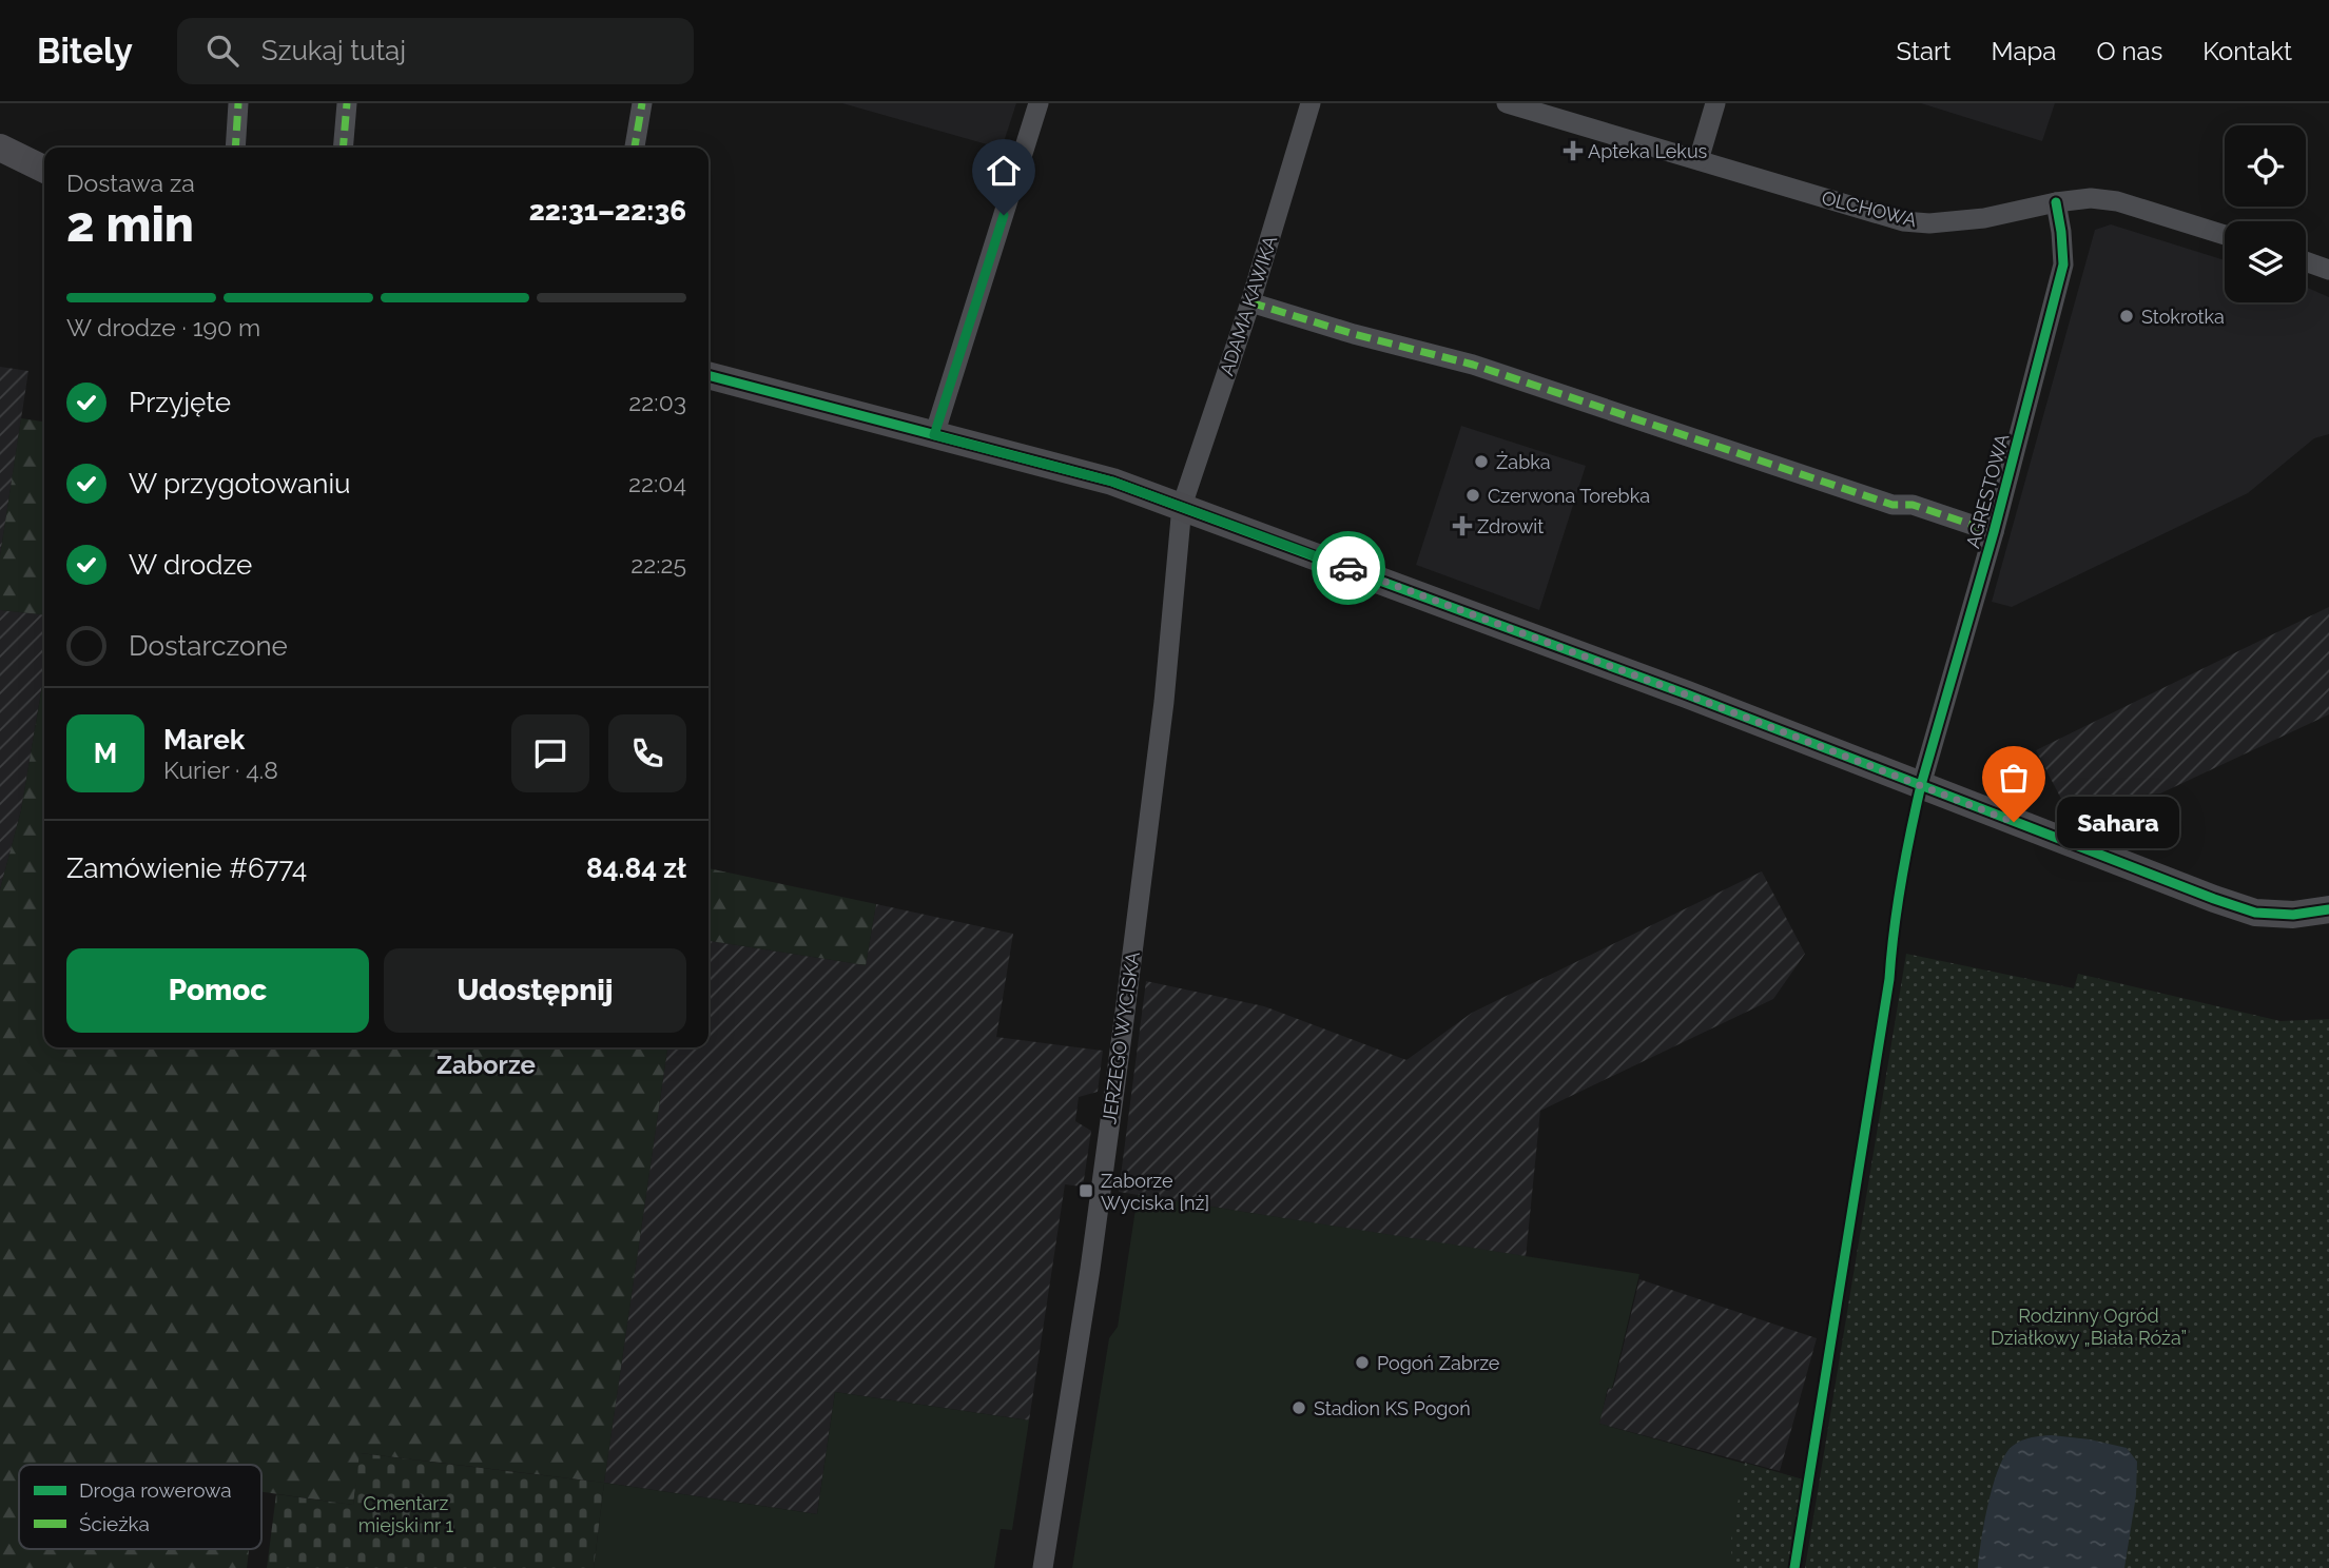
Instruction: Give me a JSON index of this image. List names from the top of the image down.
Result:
{
  "streets": {
    "street": [
      "OLCHOWA",
      "ADAMA KAWIKA",
      "AGRESTOWA",
      "JERZEGO WYCISKA"
    ]
  },
  "crossings": [
    ["OLCHOWA", "AGRESTOWA"],
    ["ADAMA KAWIKA", "JERZEGO WYCISKA"]
  ],
  "districts": ["Zaborze"],
  "parks": ["Rodzinny Ogród Działkowy „Biała Róża”", "Cmentarz miejski nr 1"],
  "places": {
    "health": ["Apteka Lekus", "Zdrowit"],
    "other": [
      "Stokrotka",
      "Żabka",
      "Czerwona Torebka",
      "Sahara",
      "Pogoń Zabrze",
      "Stadion KS Pogoń"
    ],
    "transit": ["Zaborze Wyciska [nż]"]
  },
  "legend": ["Droga rowerowa", "Ścieżka"],
  "page": {
    "header": "Bitely",
    "search": "Szukaj tutaj",
    "nav": [
      "Start",
      "Mapa",
      "O nas",
      "Kontakt"
    ],
    "heading": ["2 min", "Dostawa za", "22:31–22:36"],
    "panel": [
      "Marek",
      "Kurier · 4.8",
      "Zamówienie #6774",
      "84.84 zł"
    ],
    "bar": "W drodze · 190 m",
    "list": [
      ["Przyjęte", "22:03"],
      ["W przygotowaniu", "22:04"],
      ["W drodze", "22:25"],
      "Dostarczone"
    ],
    "round": "M",
    "bubble": "Sahara",
    "buttons": ["Pomoc", "Udostępnij"]
  }
}
